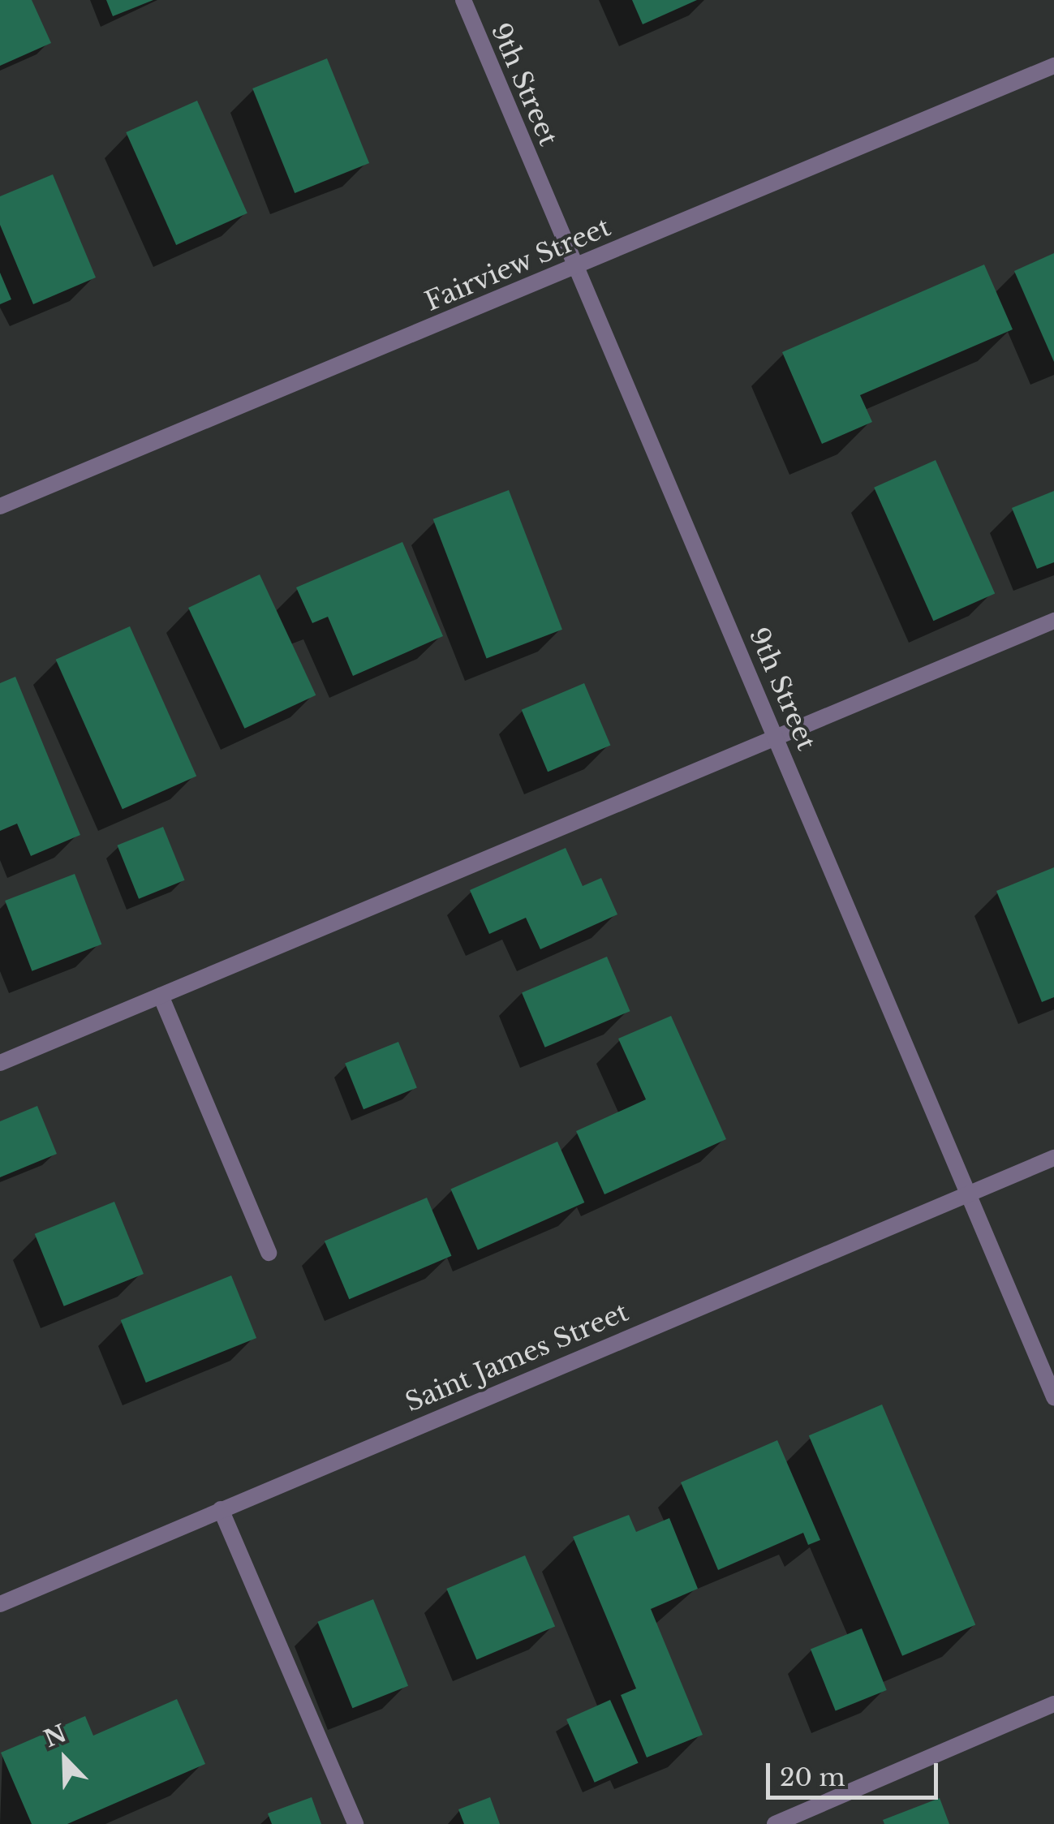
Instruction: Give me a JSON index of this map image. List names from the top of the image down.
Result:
{
  "streets": {
    "street": ["9th Street", "Fairview Street", "Saint James Street"]
  },
  "crossings": [
    ["9th Street", "Fairview Street"],
    ["9th Street", "Saint James Street"]
  ],
  "scale_bar": "20 m",
  "north": "top left"
}
